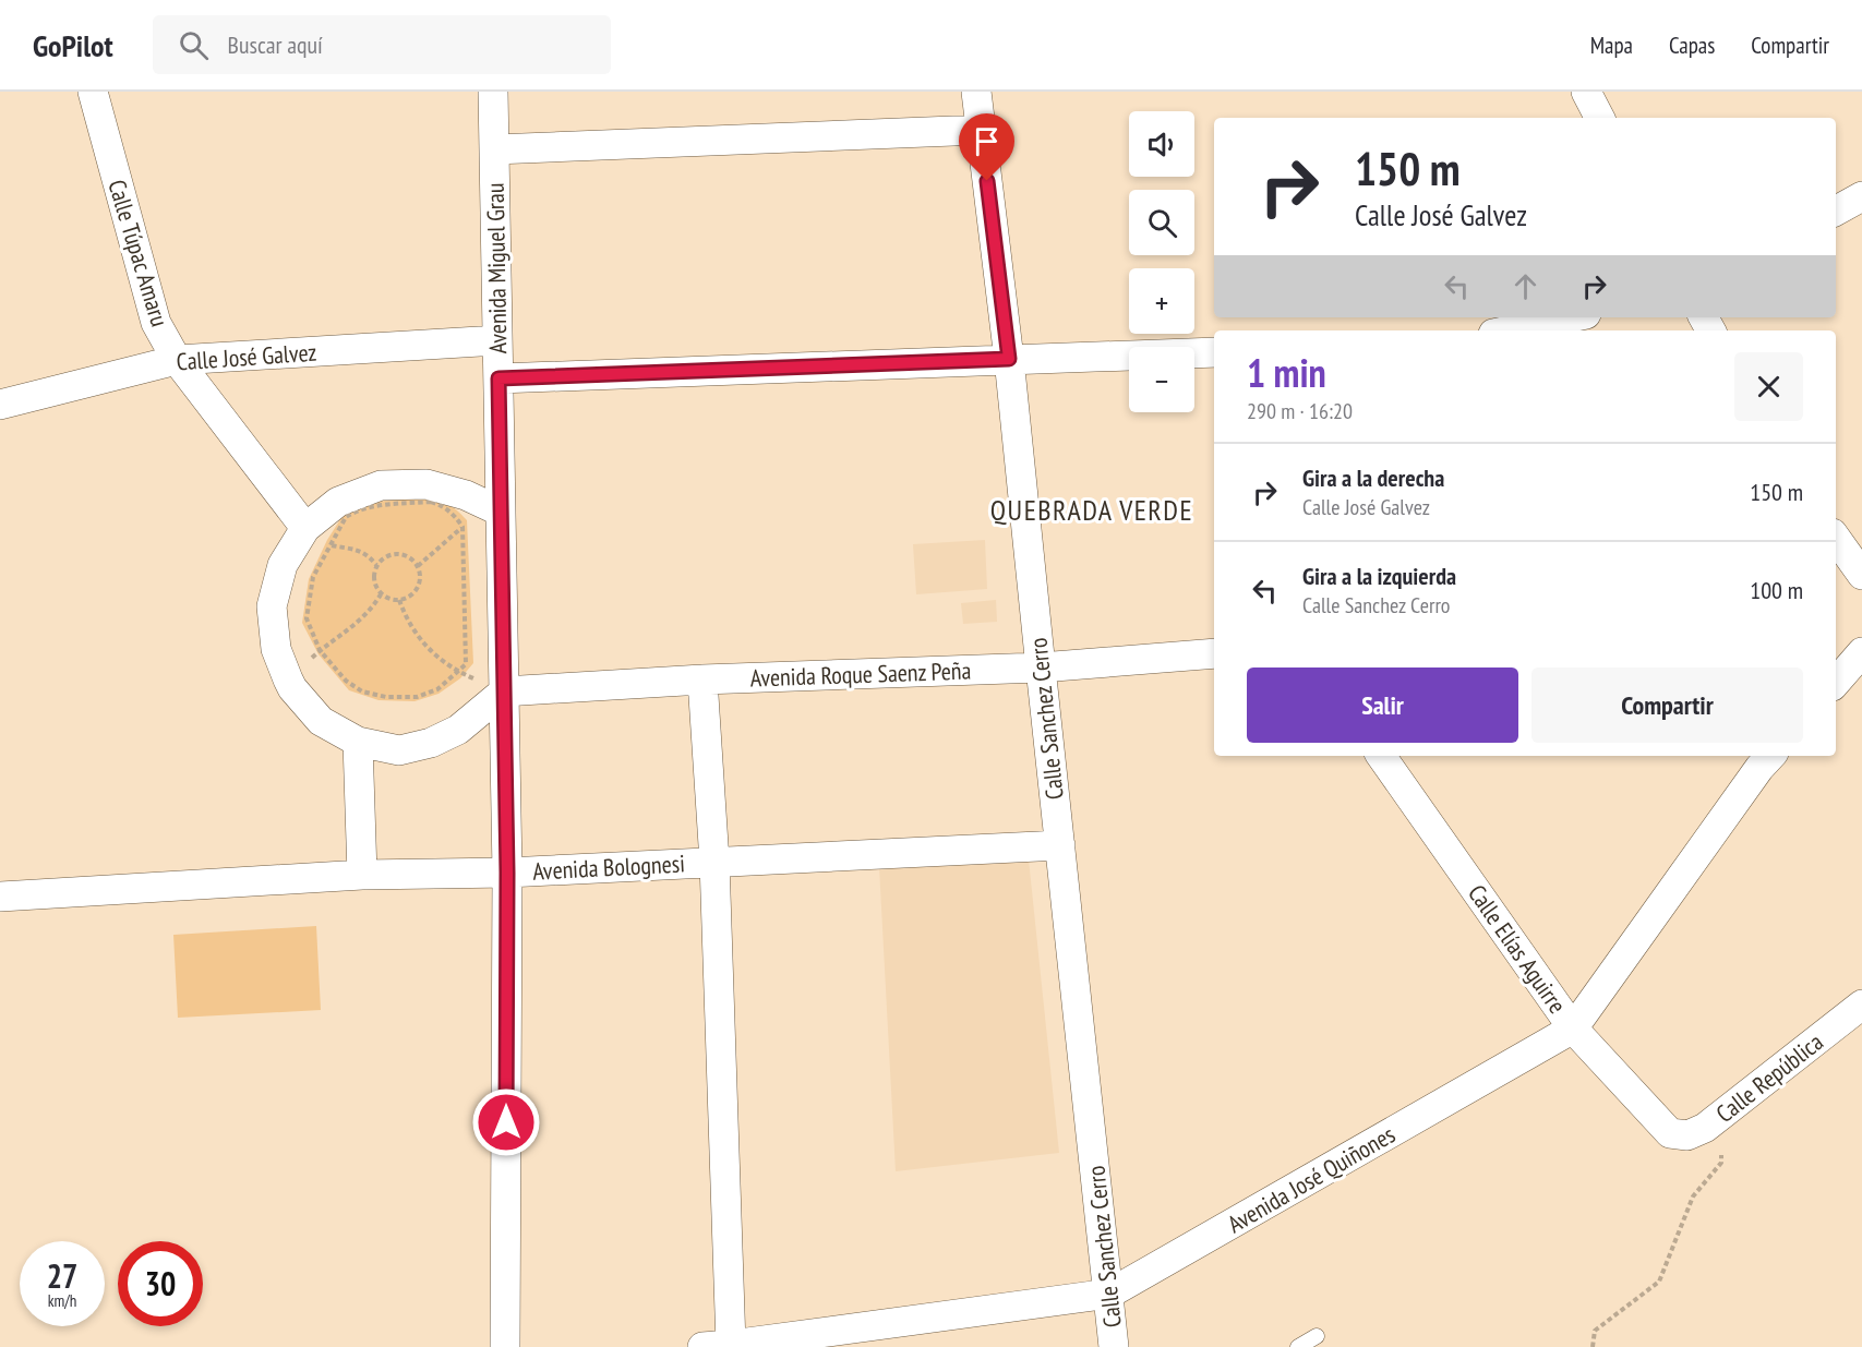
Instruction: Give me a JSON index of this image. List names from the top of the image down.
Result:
{
  "streets": {
    "street": [
      "Calle Túpac Amaru",
      "Avenida Miguel Grau",
      "Calle José Galvez",
      "Avenida Roque Saenz Peña",
      "Calle Sanchez Cerro",
      "Avenida Bolognesi",
      "Calle Elías Aguirre",
      "Calle República",
      "Avenida José Quiñones"
    ]
  },
  "crossings": [
    ["Calle Túpac Amaru", "Calle José Galvez"],
    ["Avenida Miguel Grau", "Calle José Galvez"],
    ["Avenida Miguel Grau", "Avenida Roque Saenz Peña"],
    ["Avenida Miguel Grau", "Avenida Bolognesi"],
    ["Avenida Roque Saenz Peña", "Calle Sanchez Cerro"],
    ["Calle Sanchez Cerro", "Avenida Bolognesi"],
    ["Calle Sanchez Cerro", "Avenida José Quiñones"],
    ["Calle Elías Aguirre", "Calle República"],
    ["Calle Elías Aguirre", "Avenida José Quiñones"]
  ],
  "districts": ["QUEBRADA VERDE"],
  "page": {
    "header": "GoPilot",
    "search": "Buscar aquí",
    "nav": ["Mapa", "Capas", "Compartir"],
    "map_buttons": ["+", "−"],
    "turn": ["150 m", "Calle José Galvez"],
    "heading": ["1 min", "290 m · 16:20"],
    "list": [
      {
        "name": "Gira a la derecha",
        "note": "Calle José Galvez",
        "value": "150 m"
      },
      {
        "name": "Gira a la izquierda",
        "note": "Calle Sanchez Cerro",
        "value": "100 m"
      }
    ],
    "buttons": ["Salir", "Compartir"],
    "speed": "27 km/h",
    "limit": "30"
  }
}
